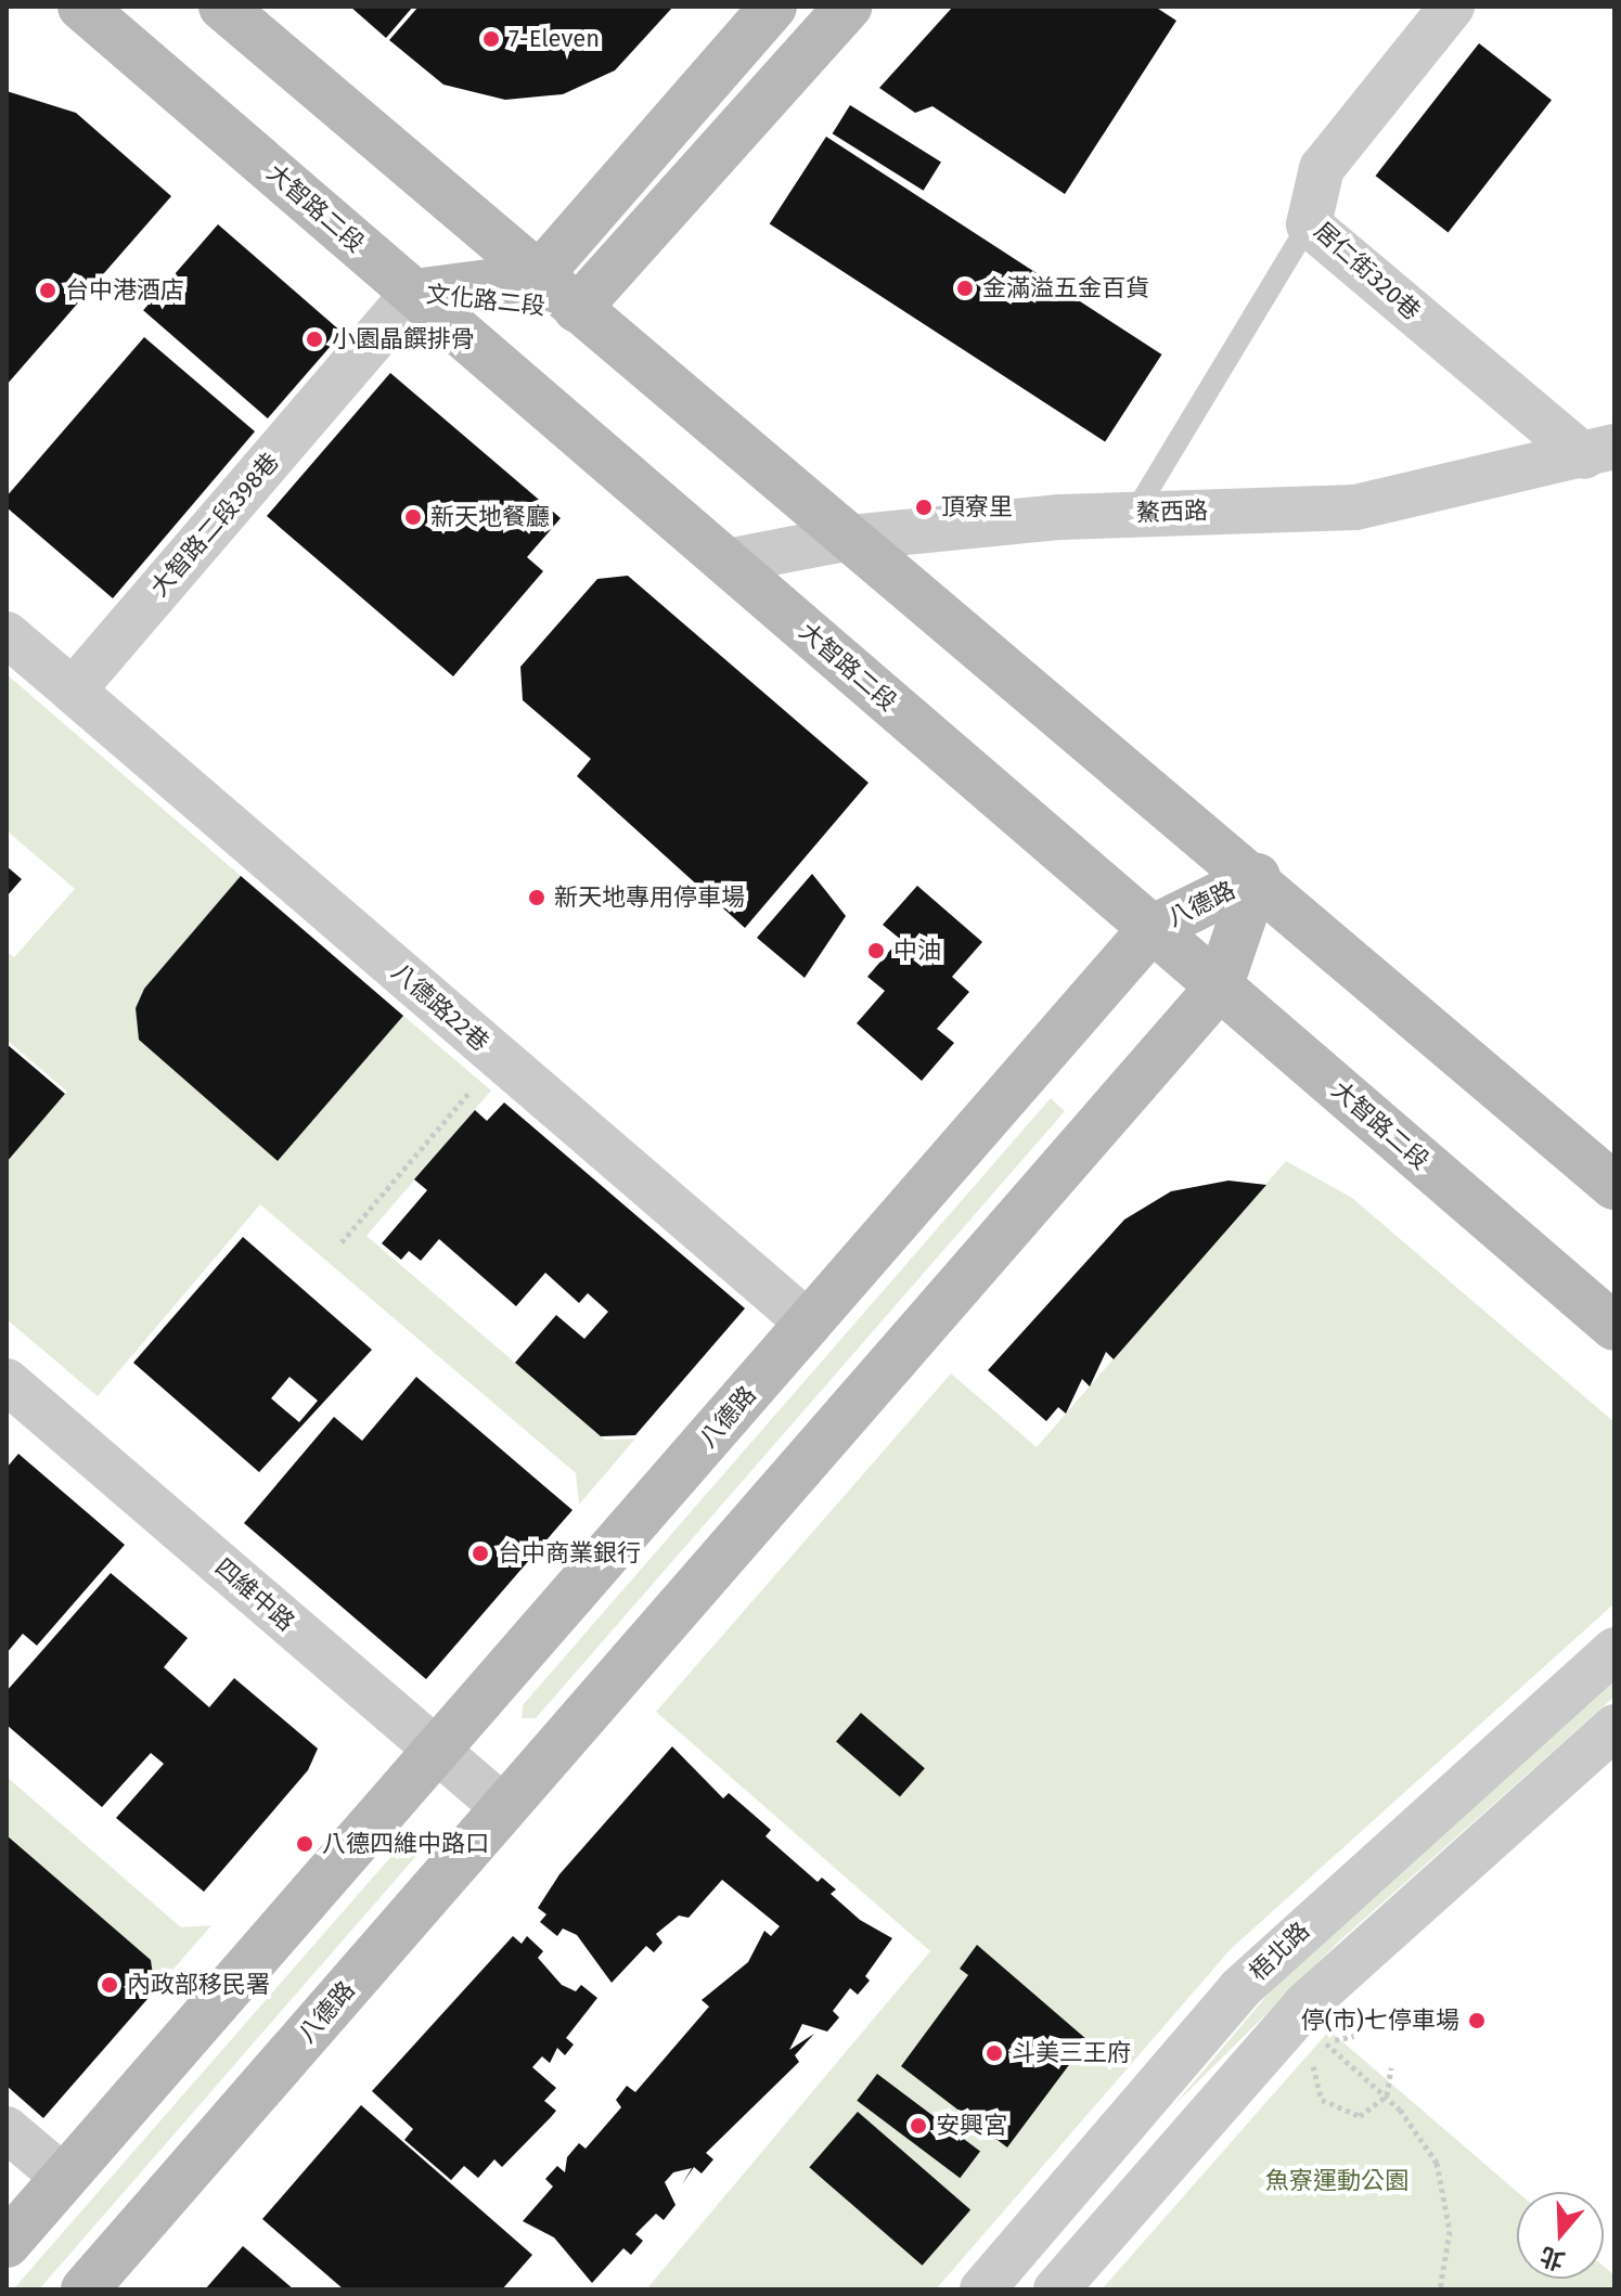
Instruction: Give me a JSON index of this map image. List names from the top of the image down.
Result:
{
  "streets": {
    "street": [
      "大智路二段",
      "居仁街320巷",
      "文化路二段",
      "鰲西路",
      "大智路二段398巷",
      "八德路",
      "八德路22巷",
      "四維中路",
      "梧北路"
    ]
  },
  "crossings": [
    ["大智路二段", "文化路二段"],
    ["大智路二段", "鰲西路"],
    ["大智路二段", "大智路二段398巷"],
    ["大智路二段", "八德路"],
    ["居仁街320巷", "鰲西路"],
    ["文化路二段", "大智路二段398巷"],
    ["大智路二段398巷", "八德路22巷"],
    ["八德路", "八德路22巷"],
    ["八德路", "四維中路"]
  ],
  "parks": ["魚寮運動公園"],
  "places": [
    "7-Eleven",
    "金滿溢五金百貨",
    "台中港酒店",
    "小園晶饌排骨",
    "頂寮里",
    "新天地餐廳",
    "新天地專用停車場",
    "中油",
    "台中商業銀行",
    "八德四維中路口",
    "內政部移民署",
    "停(市)七停車場",
    "斗美三王府",
    "安興宮"
  ],
  "north": "bottom"
}
